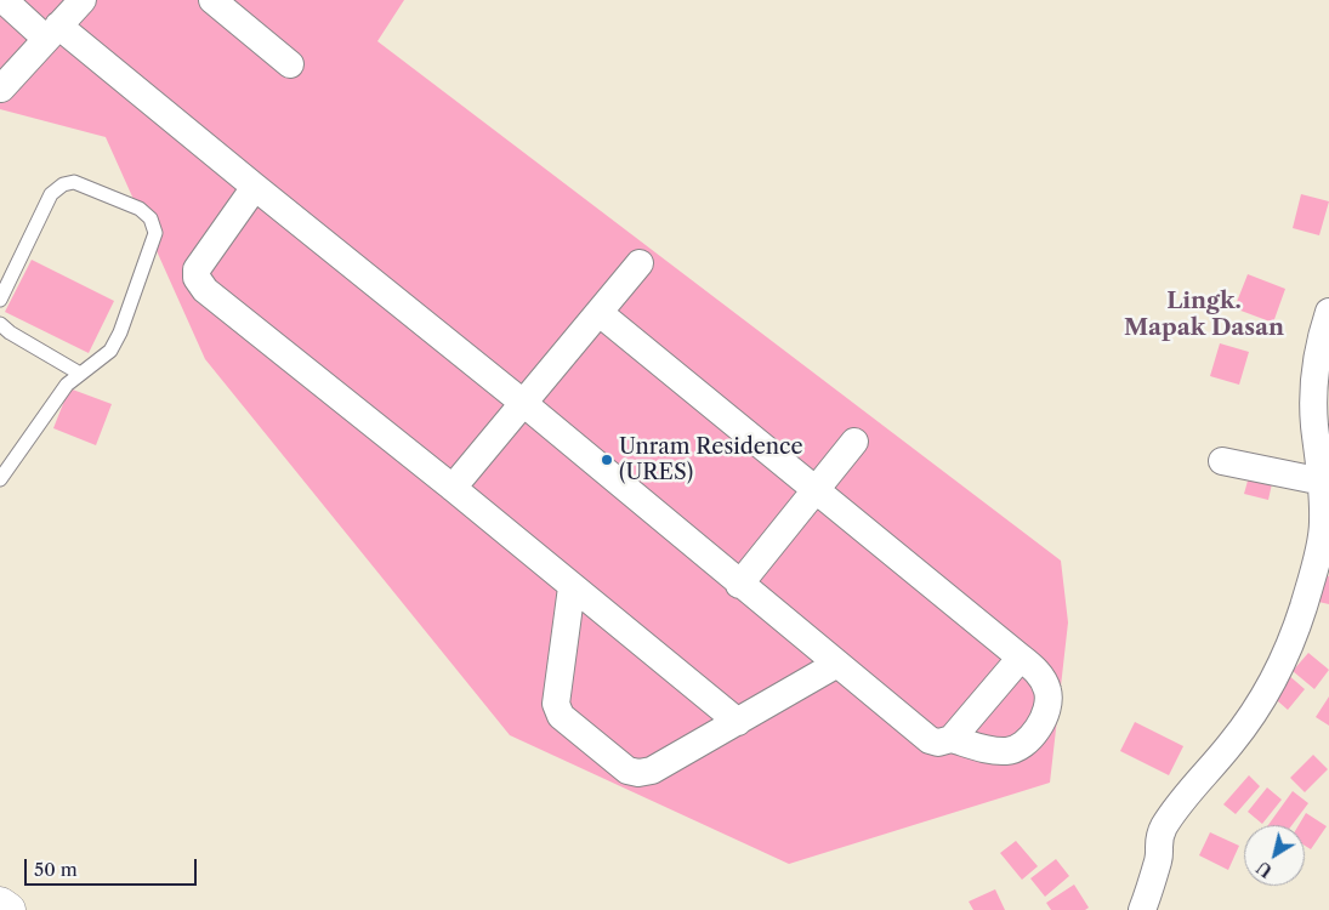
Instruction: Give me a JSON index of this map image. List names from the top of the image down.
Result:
{
  "districts": ["Lingk. Mapak Dasan"],
  "places": ["Unram Residence (URES)"],
  "scale_bar": "50 m",
  "north": "bottom left"
}
